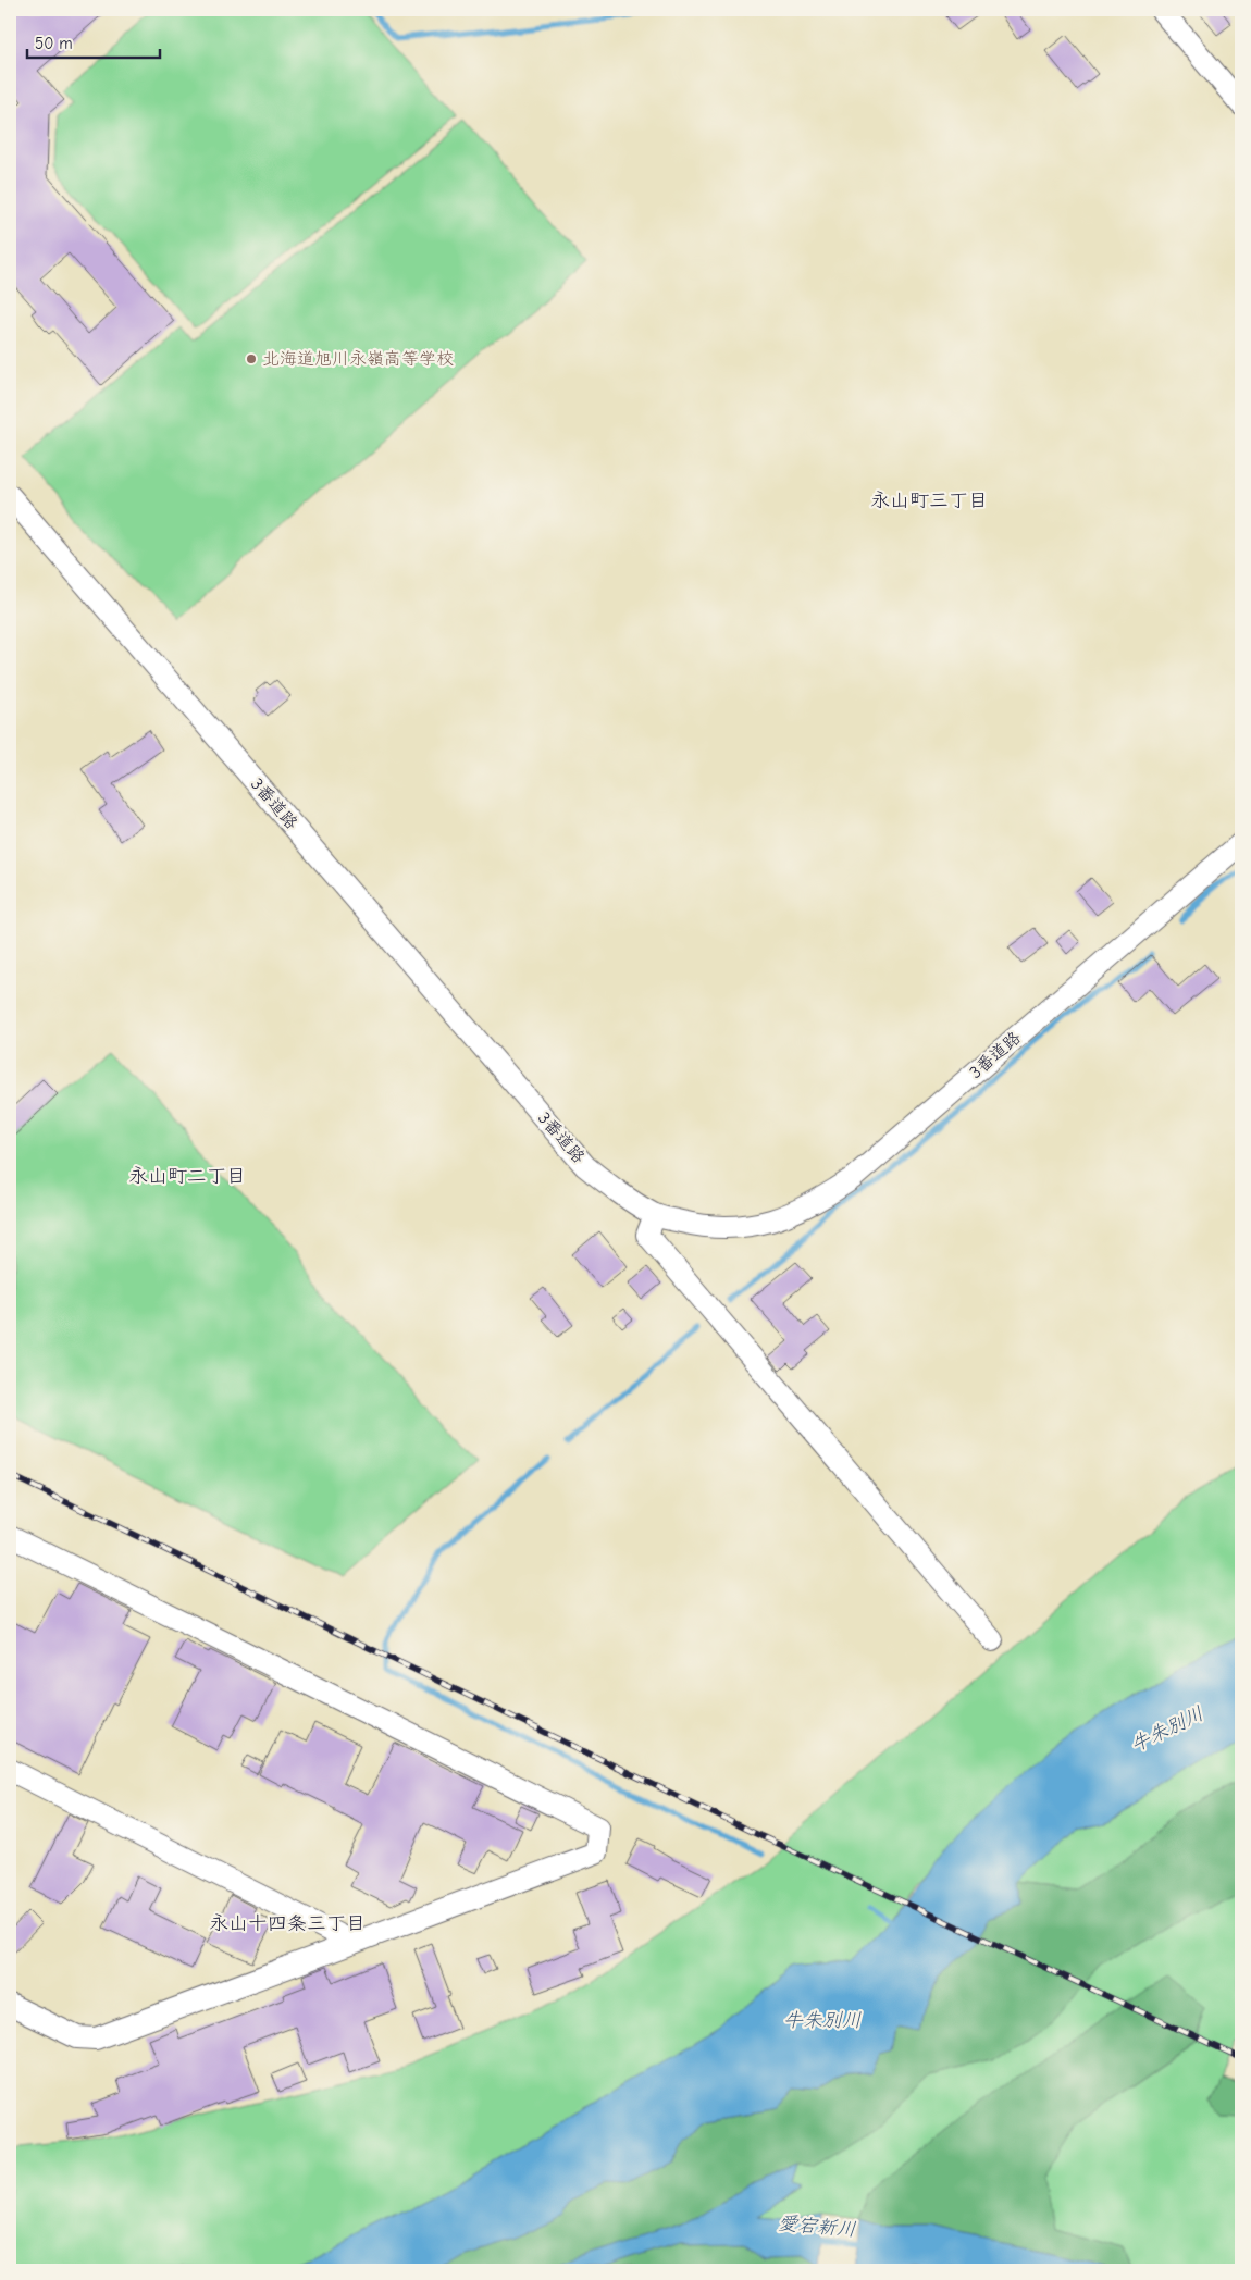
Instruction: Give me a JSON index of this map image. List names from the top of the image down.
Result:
{
  "streets": {
    "street": ["3番道路"]
  },
  "districts": ["永山町三丁目", "永山町二丁目", "永山十四条三丁目"],
  "water": ["牛朱別川", "愛宕新川"],
  "places": ["北海道旭川永嶺高等学校"],
  "scale_bar": "50 m"
}
